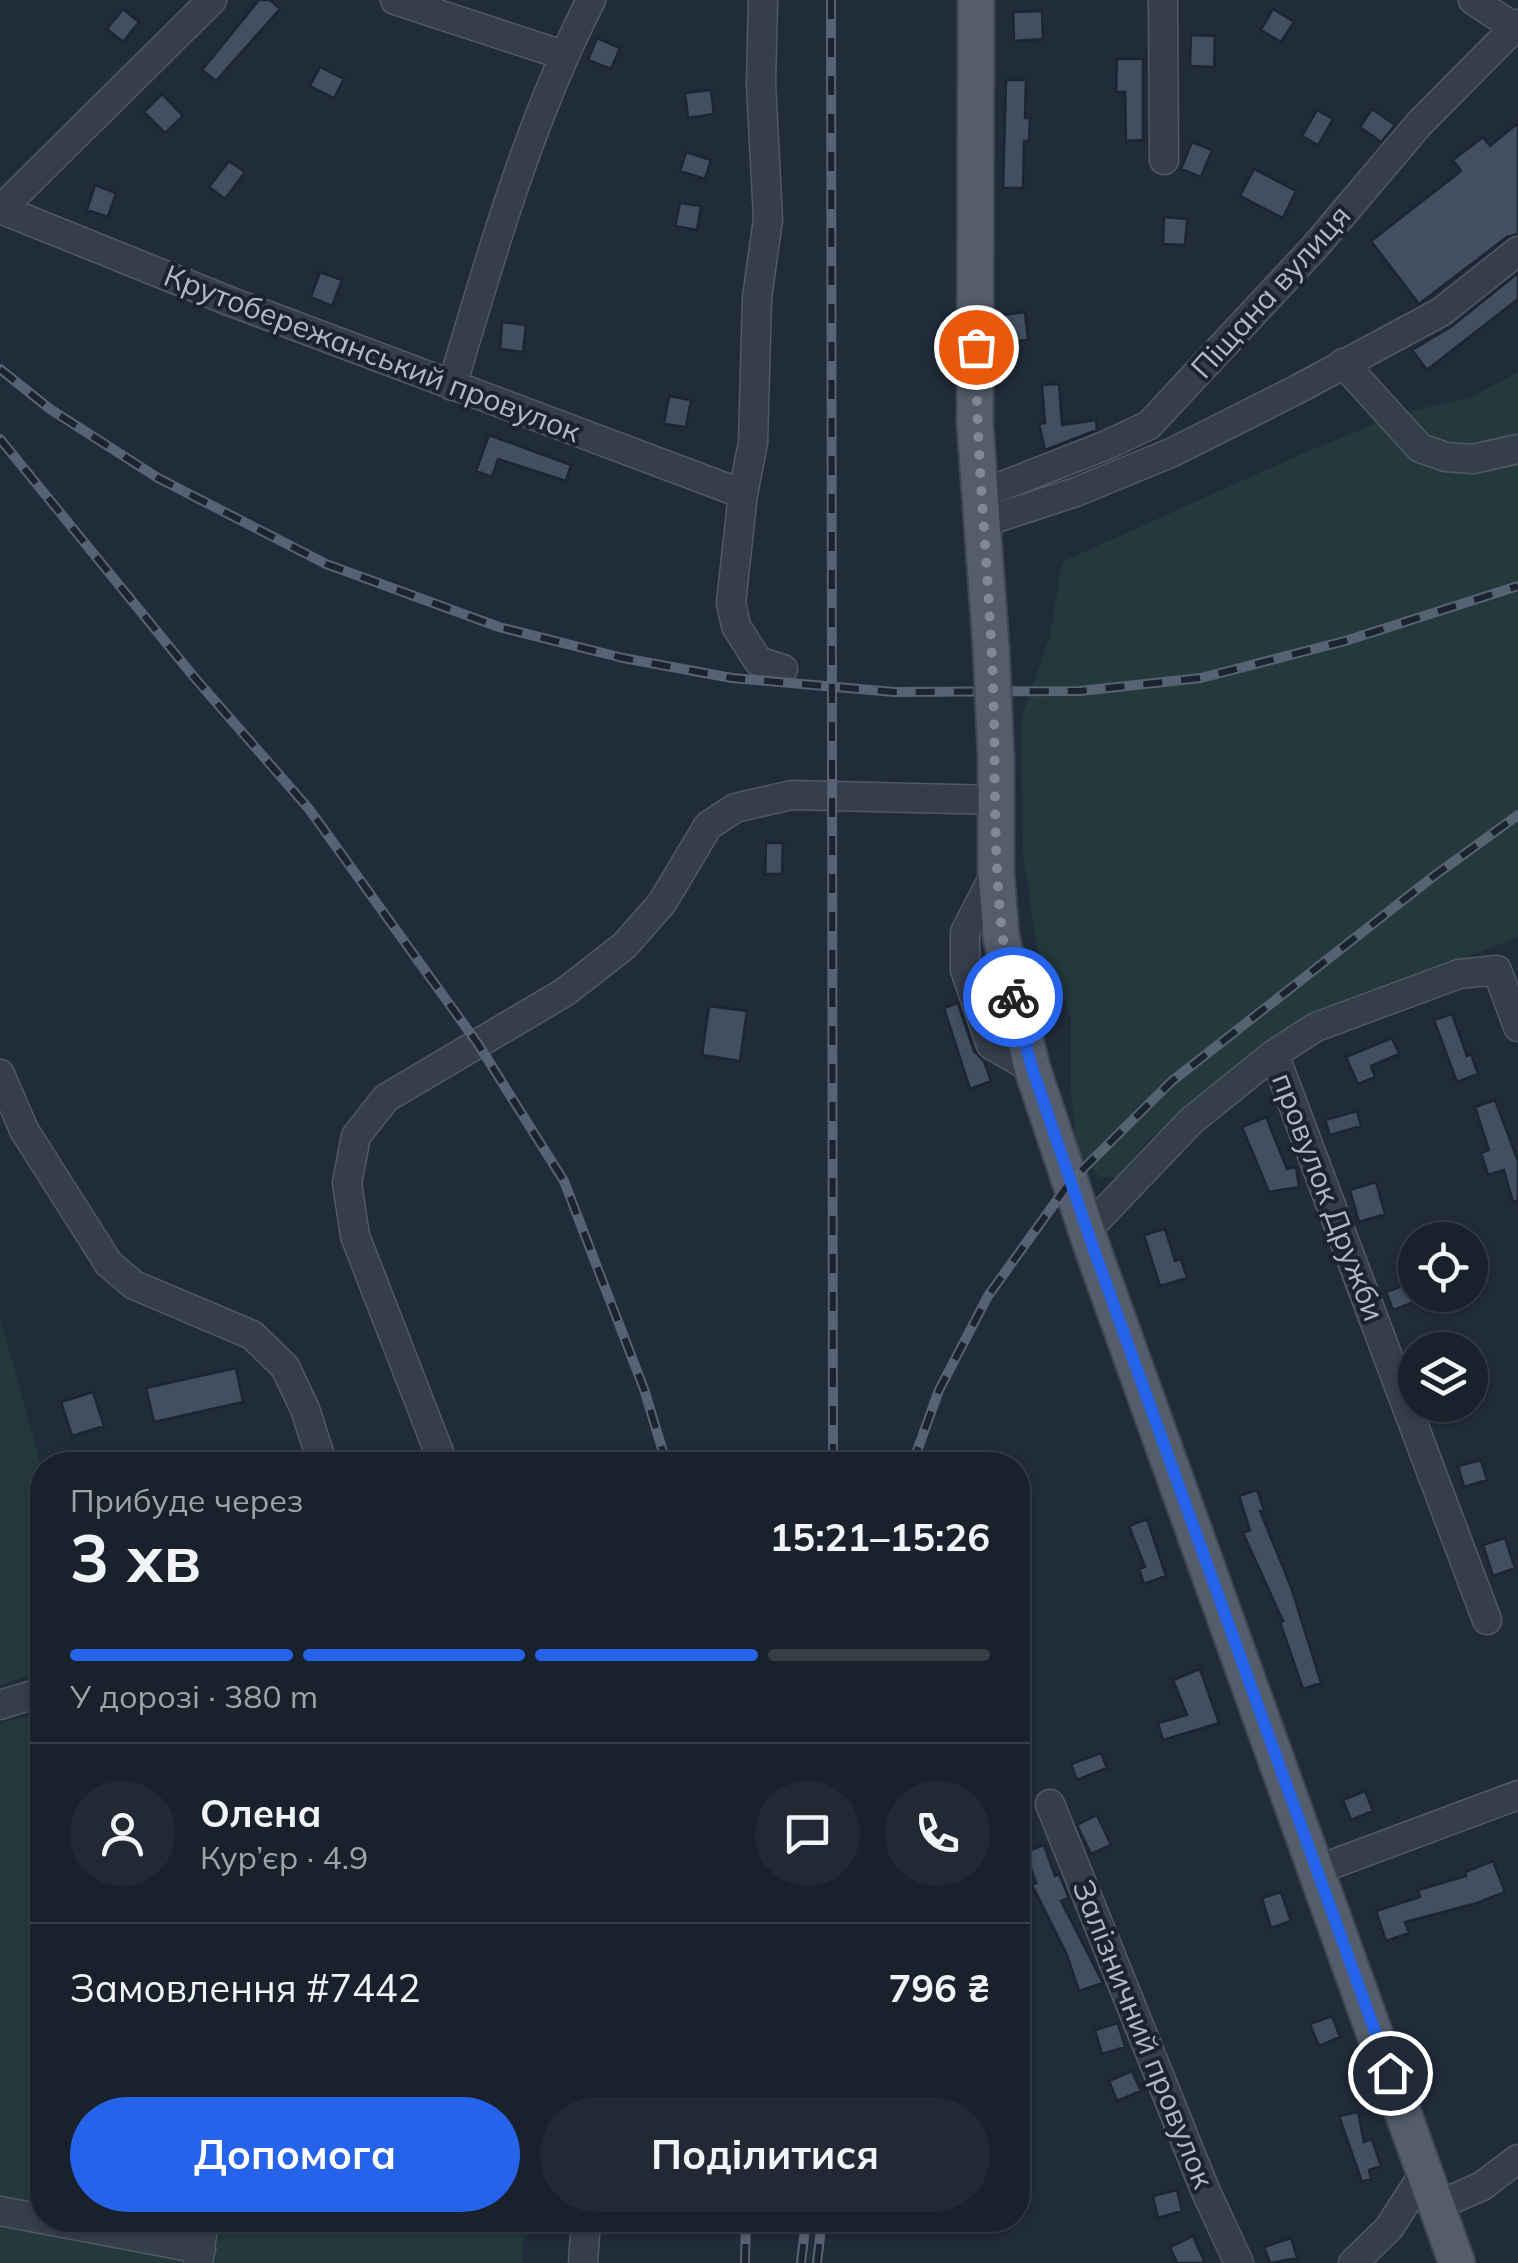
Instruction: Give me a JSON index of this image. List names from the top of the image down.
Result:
{
  "streets": {
    "street": [
      "Піщана вулиця",
      "Крутобережанський провулок",
      "провулок Дружби",
      "Залізничний провулок"
    ]
  },
  "page": {
    "heading": ["3 хв", "Прибуде через", "15:21–15:26"],
    "panel": [
      "Олена",
      "Кур’єр · 4.9",
      "Замовлення #7442",
      "796 ₴"
    ],
    "bar": "У дорозі · 380 m",
    "buttons": ["Допомога", "Поділитися"]
  }
}
